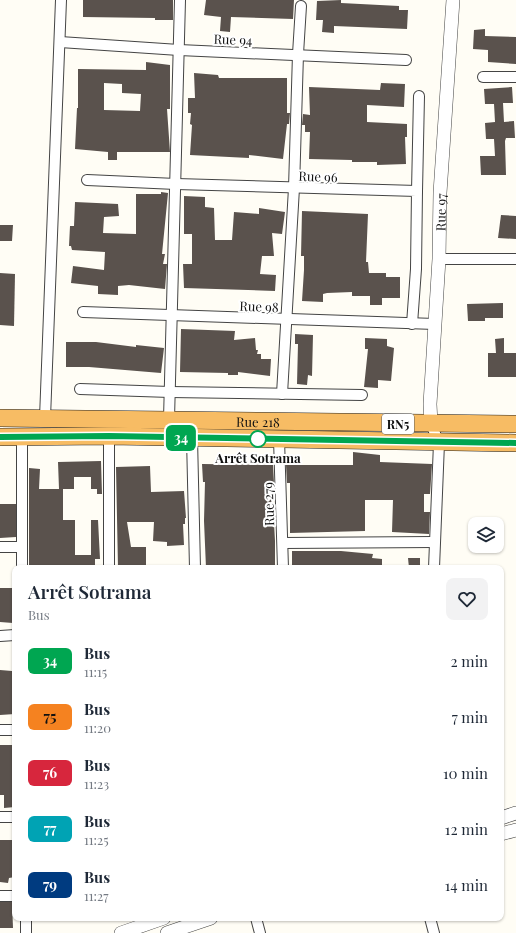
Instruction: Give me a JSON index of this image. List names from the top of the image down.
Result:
{
  "streets": {
    "highway": ["Rue 218", "RN5"],
    "street": [
      "Rue 94",
      "Rue 96",
      "Rue 97",
      "Rue 98",
      "Rue 279"
    ]
  },
  "crossings": [
    ["Rue 97", "Rue 98"],
    ["Rue 97", "Rue 218"],
    ["Rue 218", "Rue 279"]
  ],
  "places": ["Arrêt Sotrama"],
  "lines": ["bus line 34"],
  "page": {
    "on_map": "34",
    "heading": ["Arrêt Sotrama", "Bus"],
    "list": [
      {
        "mark": "34",
        "name": "Bus",
        "note": "11:15",
        "value": "2 min"
      },
      {
        "mark": "75",
        "name": "Bus",
        "note": "11:20",
        "value": "7 min"
      },
      {
        "mark": "76",
        "name": "Bus",
        "note": "11:23",
        "value": "10 min"
      },
      {
        "mark": "77",
        "name": "Bus",
        "note": "11:25",
        "value": "12 min"
      },
      {
        "mark": "79",
        "name": "Bus",
        "note": "11:27",
        "value": "14 min"
      }
    ]
  }
}
